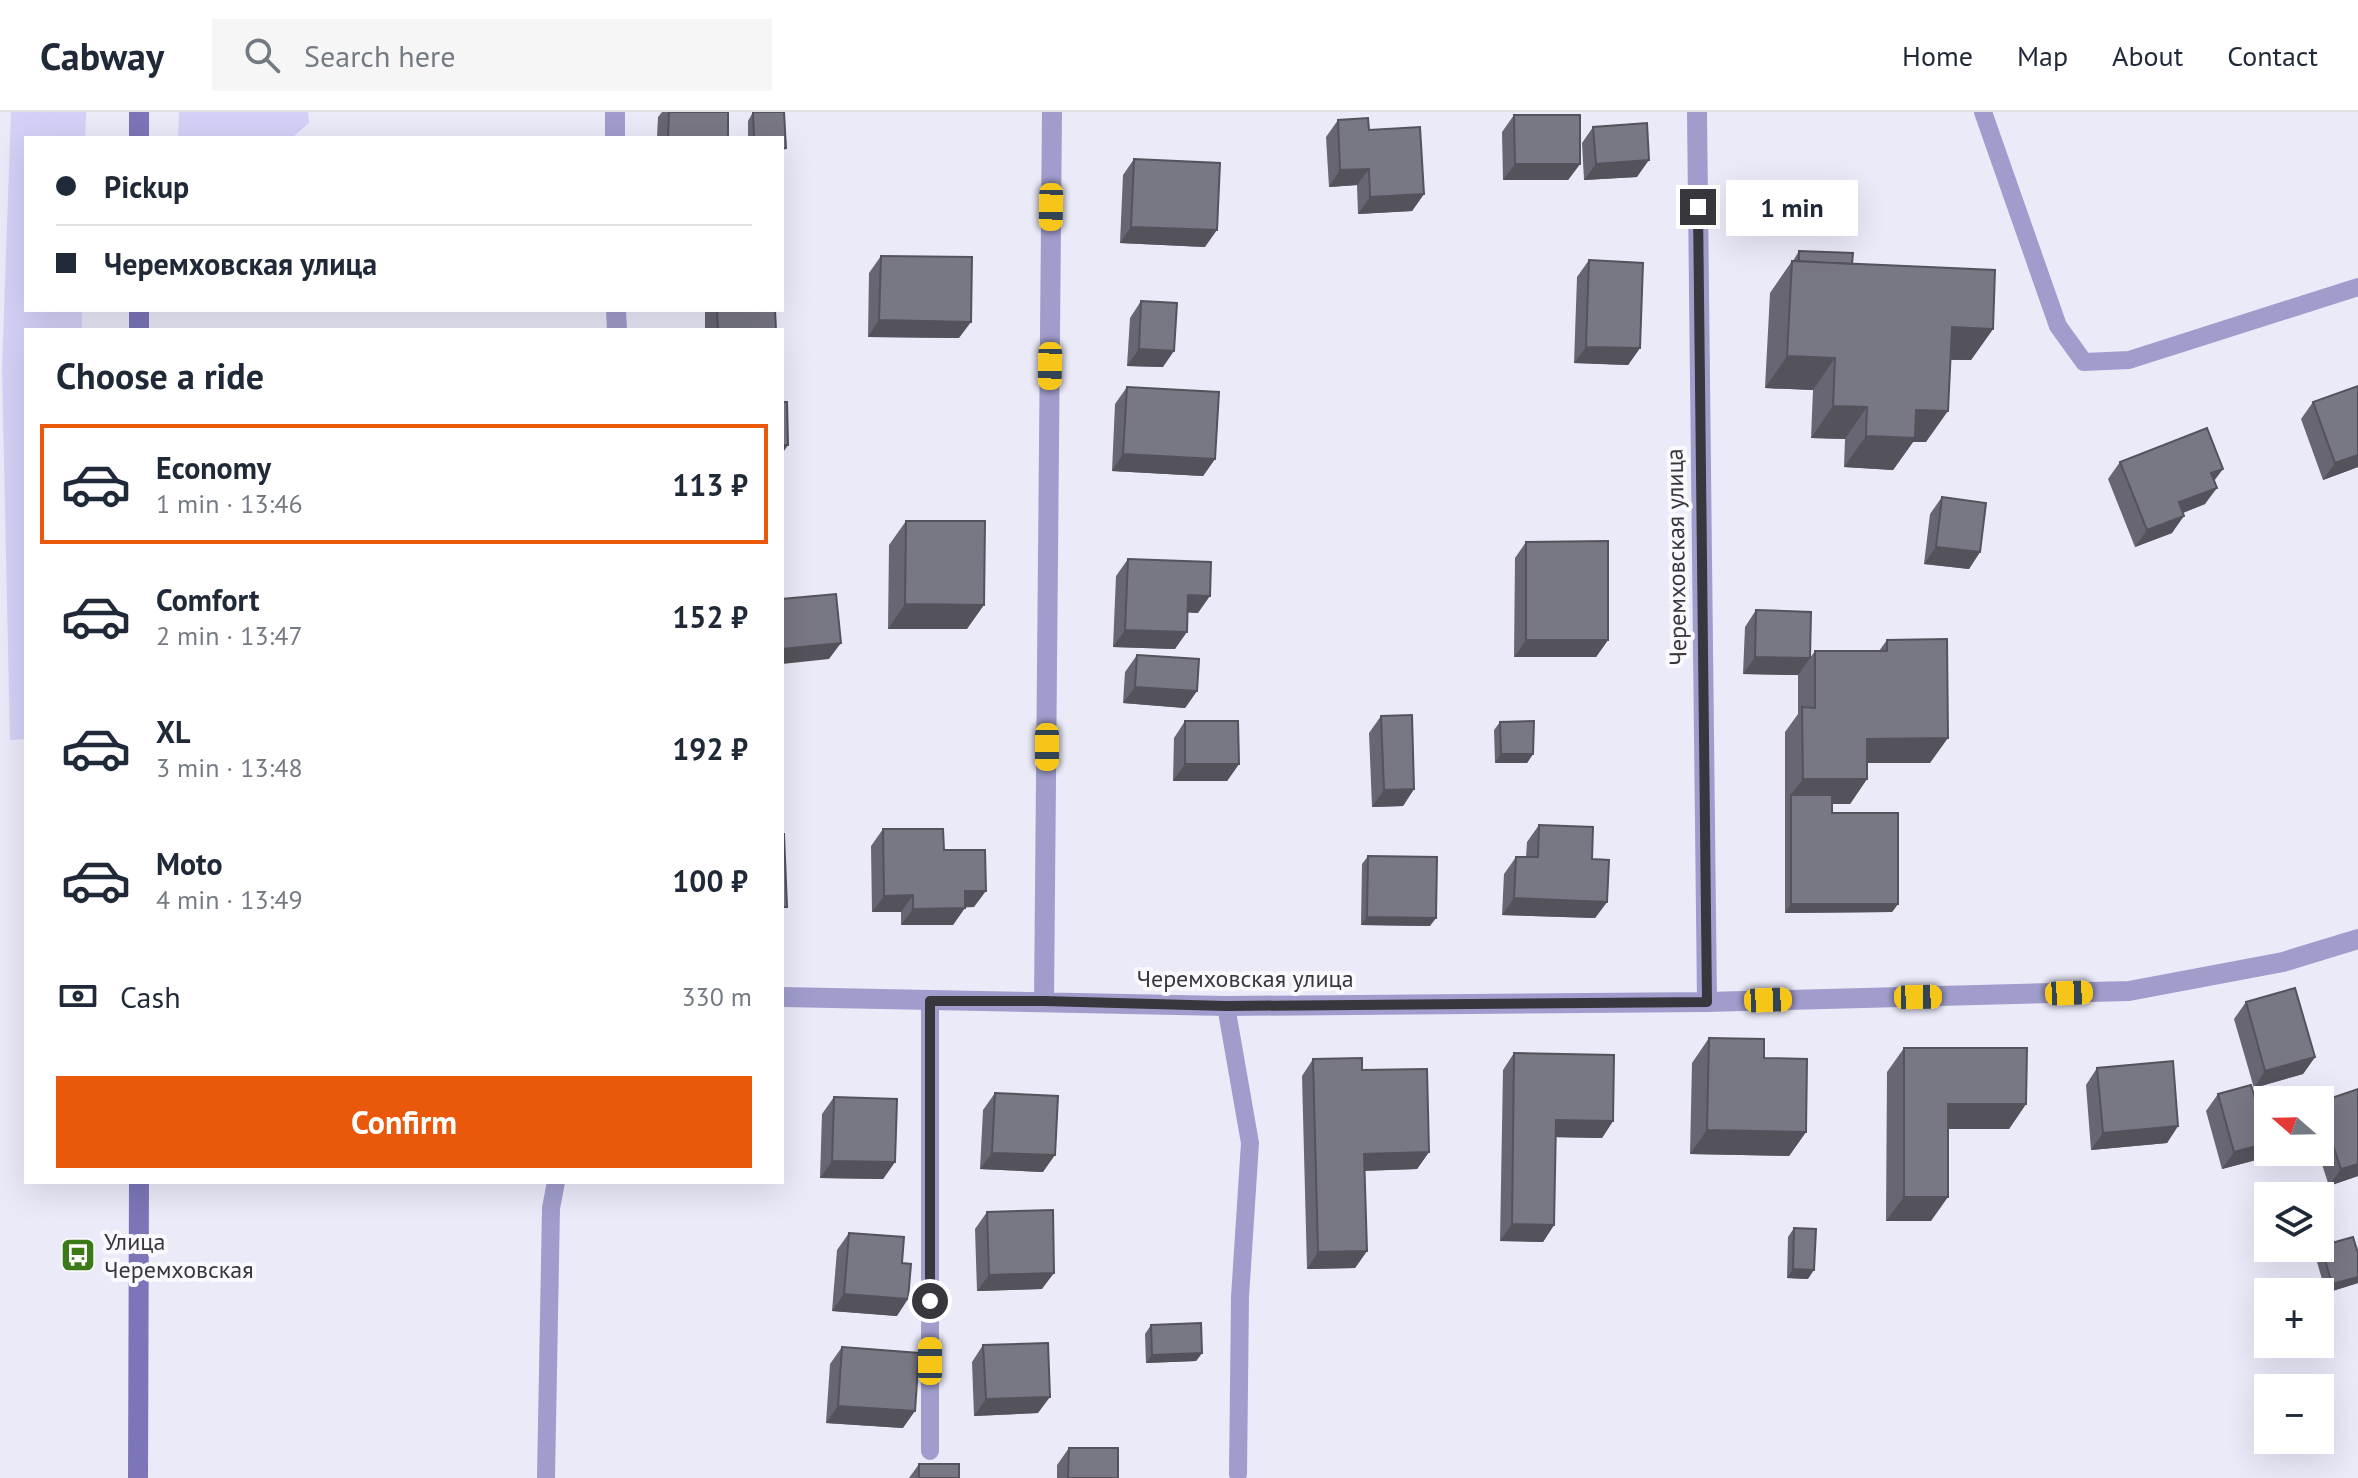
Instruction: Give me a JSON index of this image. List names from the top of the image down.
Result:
{
  "streets": {
    "street": ["Черемховская улица"]
  },
  "places": {
    "bus stop": ["Улица Черемховская"]
  },
  "north": "left",
  "page": {
    "header": "Cabway",
    "search": "Search here",
    "nav": [
      "Home",
      "Map",
      "About",
      "Contact"
    ],
    "banner": ["Pickup", "Черемховская улица"],
    "bubble": "1 min",
    "heading": "Choose a ride",
    "list": [
      {
        "name": "Economy",
        "note": "1 min · 13:46",
        "value": "113 ₽"
      },
      {
        "name": "Comfort",
        "note": "2 min · 13:47",
        "value": "152 ₽"
      },
      {
        "name": "XL",
        "note": "3 min · 13:48",
        "value": "192 ₽"
      },
      {
        "name": "Moto",
        "note": "4 min · 13:49",
        "value": "100 ₽"
      }
    ],
    "pay": ["Cash", "330 m"],
    "buttons": "Confirm",
    "map_buttons": ["+", "−"]
  }
}
